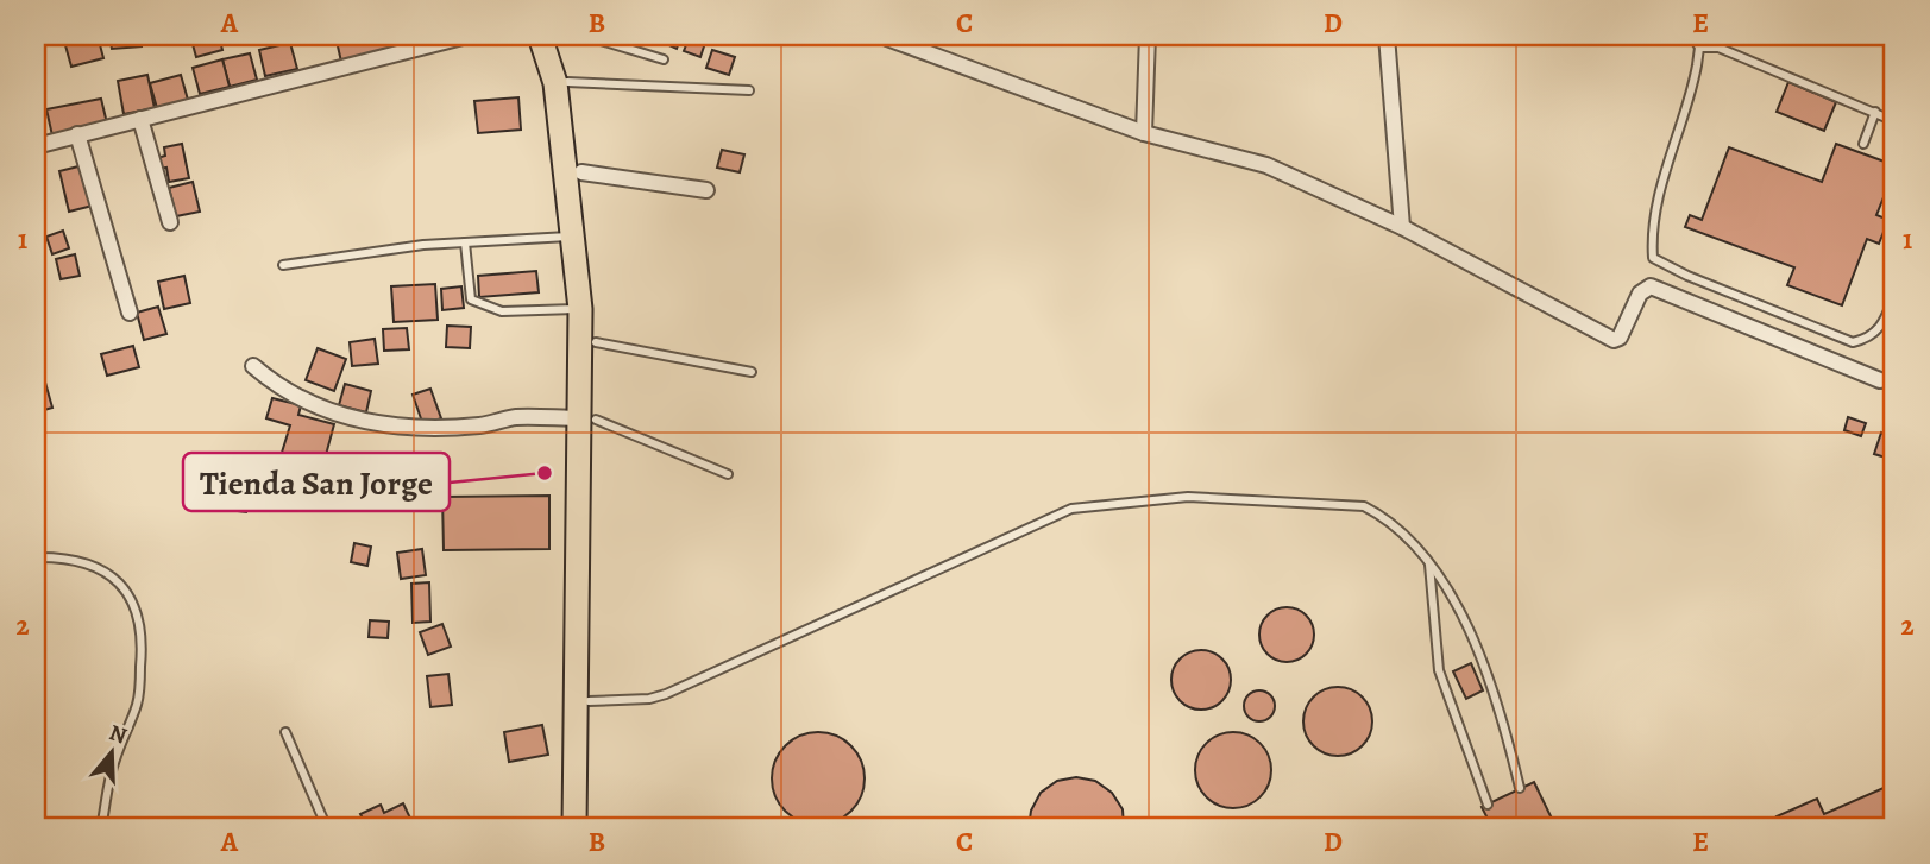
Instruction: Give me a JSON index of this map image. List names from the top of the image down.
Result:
{
  "places": ["Tienda San Jorge"],
  "north": "top",
  "grid": {
    "columns": [
      "A",
      "B",
      "C",
      "D",
      "E"
    ],
    "rows": ["1", "2"]
  }
}
